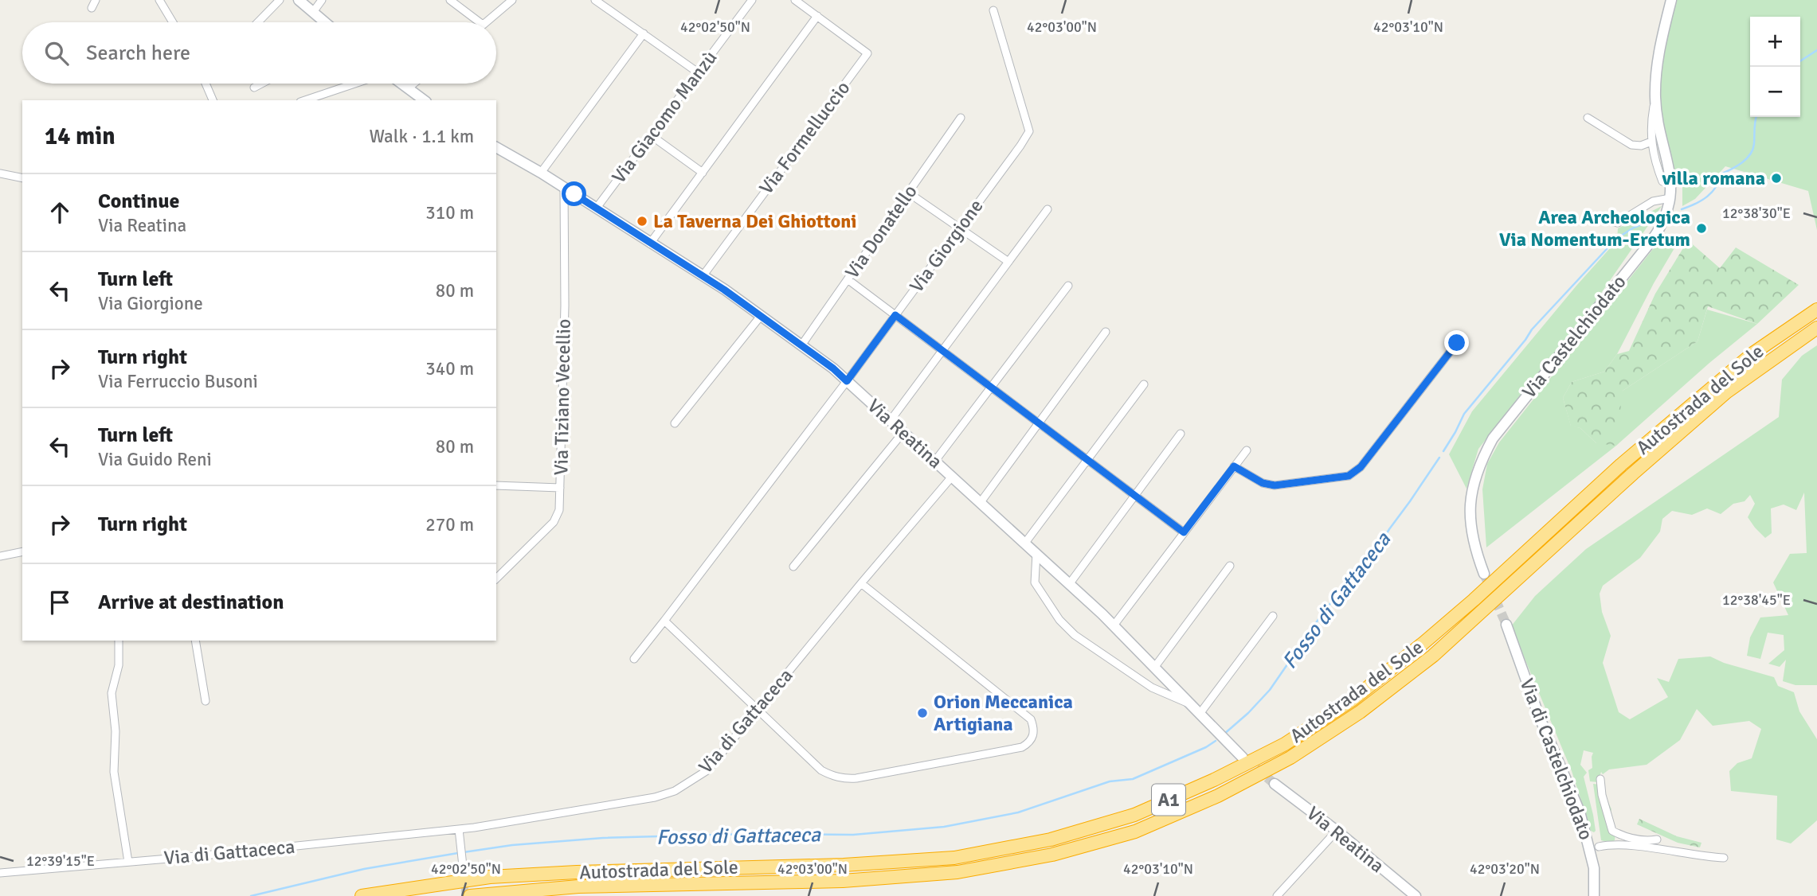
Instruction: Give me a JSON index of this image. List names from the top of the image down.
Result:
{
  "streets": {
    "highway": ["Autostrada del Sole", "A1"],
    "street": [
      "Via Giacomo Manzù",
      "Via Formelluccio",
      "Via Donatello",
      "Via Giorgione",
      "Via Castelchiodato",
      "Via Tiziano Vecellio",
      "Via Reatina",
      "Via di Gattaceca",
      "Via di Castelchiodato"
    ]
  },
  "crossings": [
    ["Via Giacomo Manzù", "Via Reatina"],
    ["Via Formelluccio", "Via Reatina"],
    ["Via Donatello", "Via Reatina"],
    ["Via Giorgione", "Via Reatina"],
    ["Via Tiziano Vecellio", "Via Reatina"],
    ["Via Reatina", "Via di Gattaceca"]
  ],
  "water": ["Fosso di Gattaceca"],
  "places": [
    "villa romana",
    "La Taverna Dei Ghiottoni",
    "Area Archeologica Via Nomentum-Eretum",
    "Orion Meccanica Artigiana"
  ],
  "page": {
    "map_buttons": ["+", "−"],
    "search": "Search here",
    "heading": ["14 min", "Walk · 1.1 km"],
    "list": [
      ["Continue", "Via Reatina", "310 m"],
      ["Turn left", "Via Giorgione", "80 m"],
      ["Turn right", "Via Ferruccio Busoni", "340 m"],
      ["Turn left", "Via Guido Reni", "80 m"],
      ["Turn right", "270 m"],
      "Arrive at destination"
    ]
  },
  "coordinates": [
    "42°02'50\"N",
    "42°03'00\"N",
    "42°03'10\"N",
    "12°38'30\"E",
    "12°38'45\"E",
    "12°39'15\"E",
    "42°03'20\"N"
  ]
}
